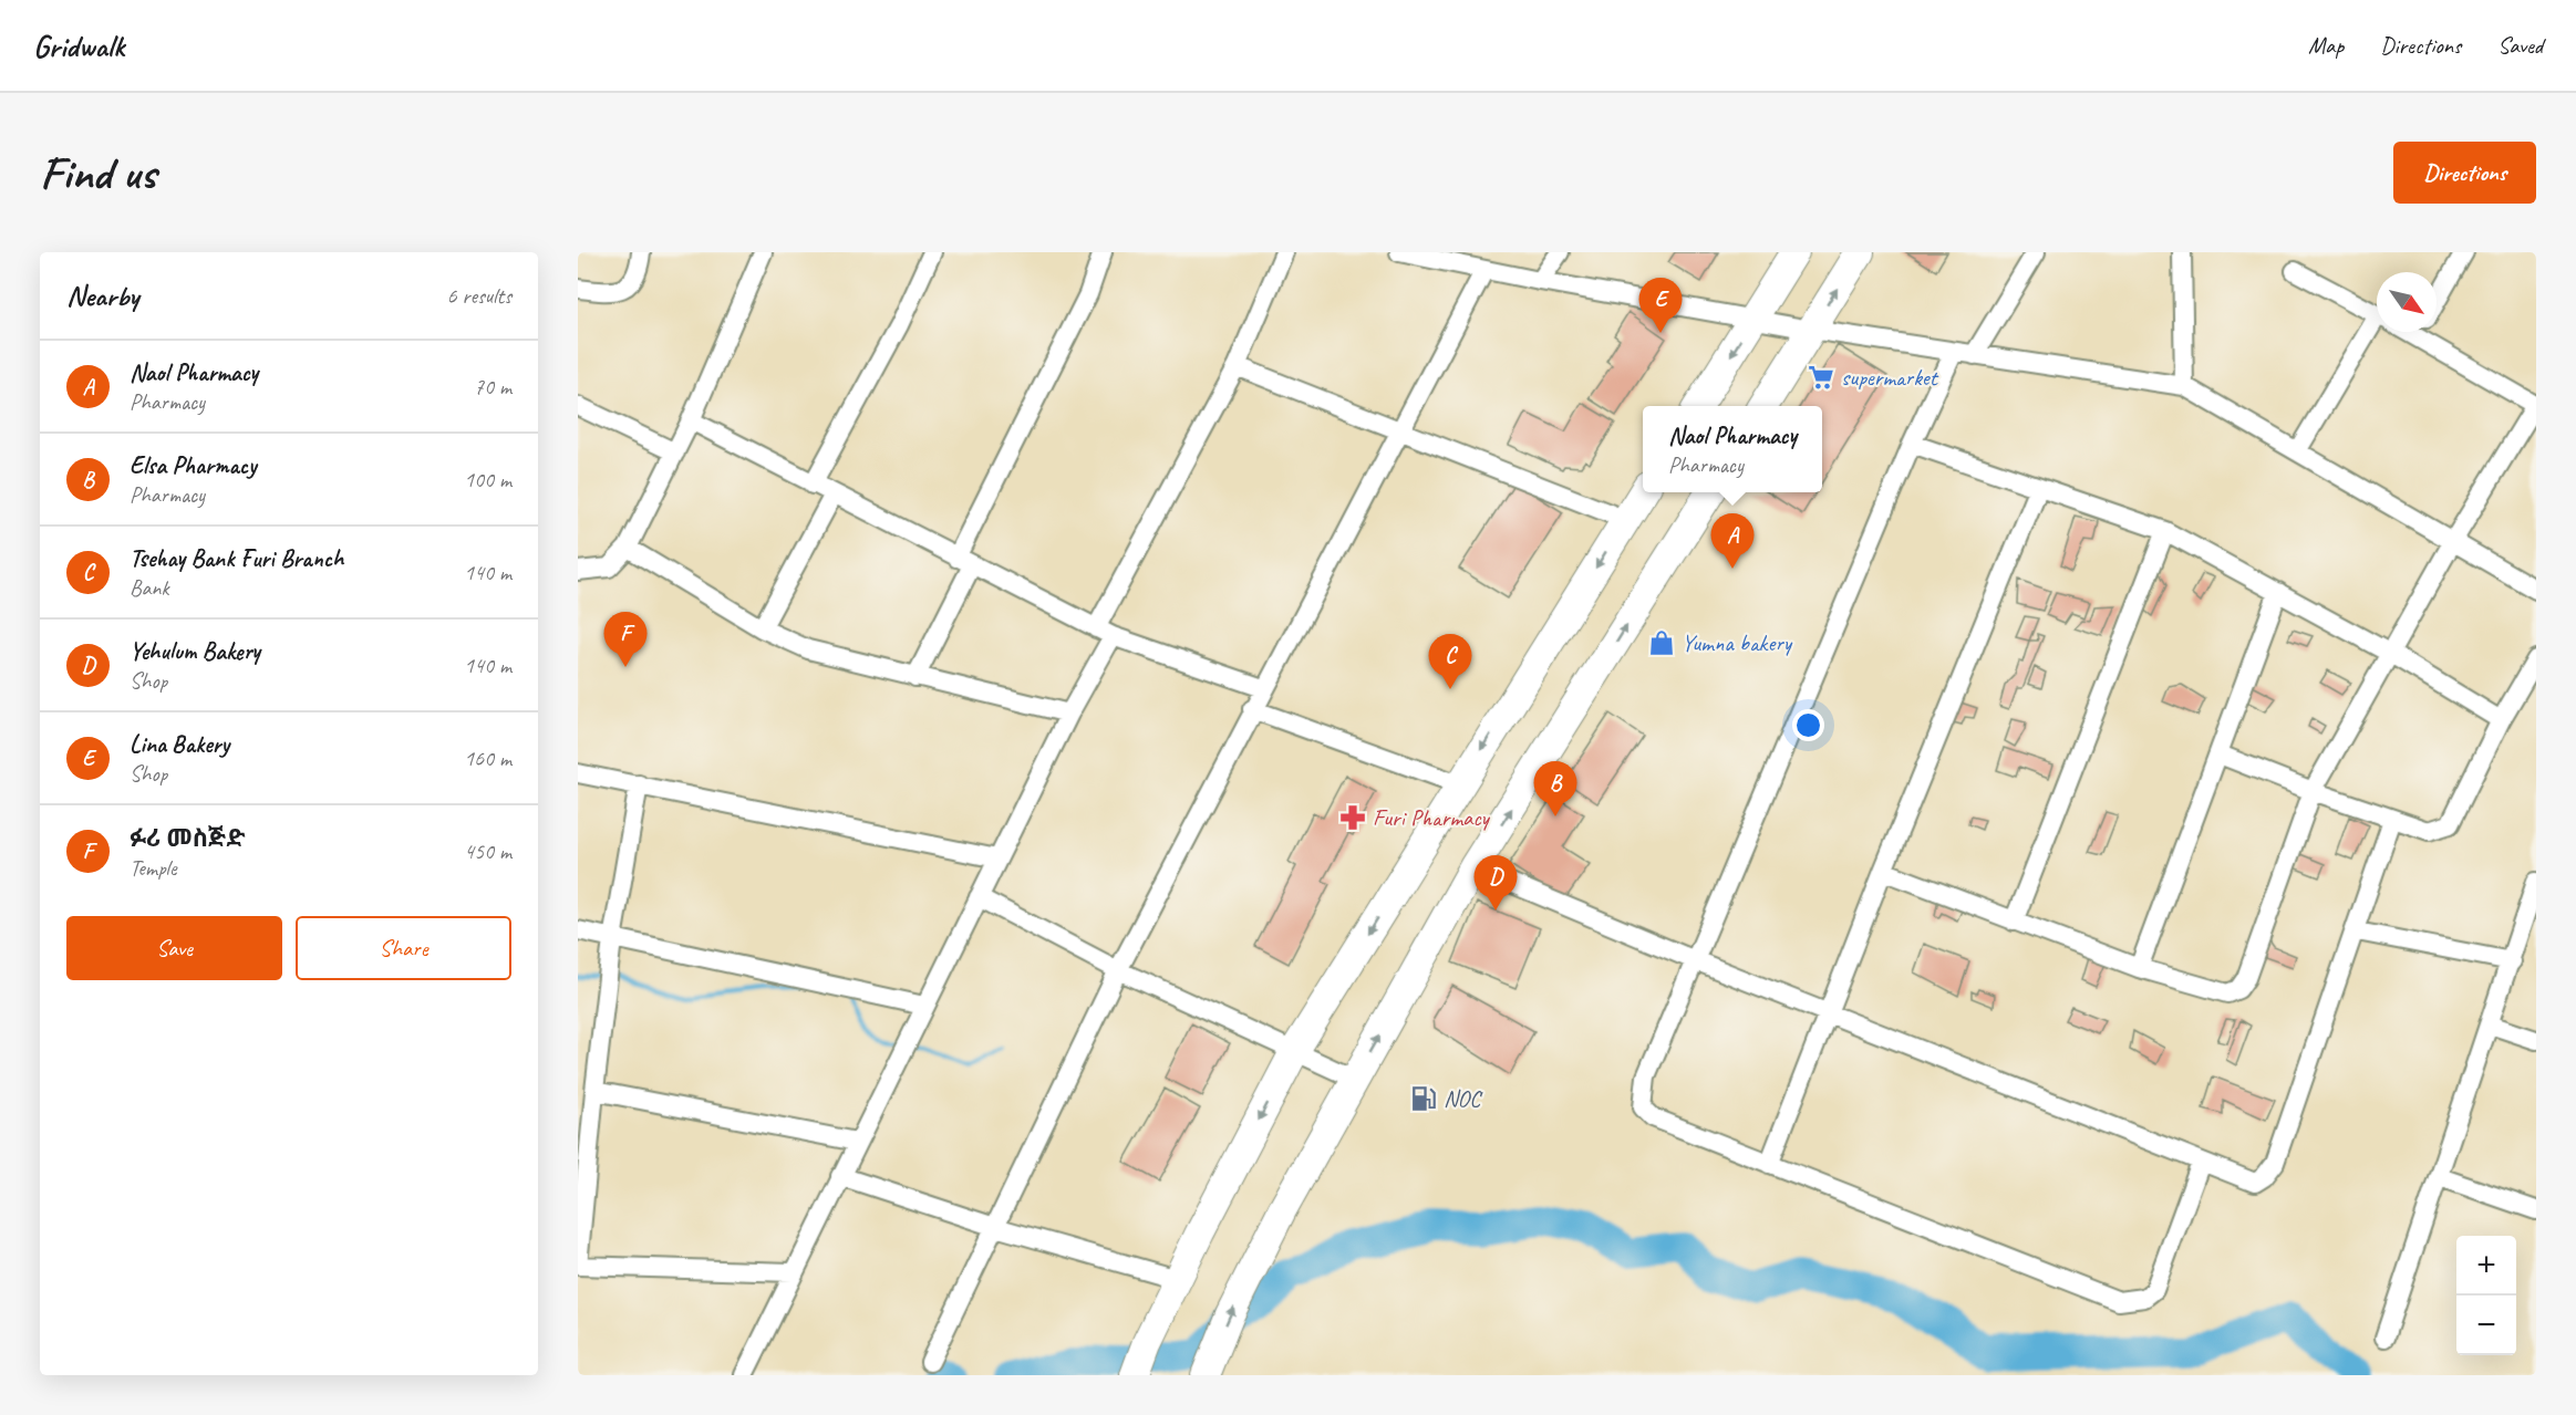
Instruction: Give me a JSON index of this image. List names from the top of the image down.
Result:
{
  "places": {
    "supermarket": ["supermarket"],
    "shop": ["Yumna bakery"],
    "pharmacy": ["Furi Pharmacy"],
    "fuel station": ["NOC"]
  },
  "north": "bottom right",
  "page": {
    "header": "Gridwalk",
    "nav": ["Map", "Directions", "Saved"],
    "buttons": [
      "Directions",
      ["Save", "Share"]
    ],
    "title": "Find us",
    "heading": ["Nearby", "6 results"],
    "pins": [
      "E",
      "A",
      "F",
      "C",
      "B",
      "D"
    ],
    "list": [
      {
        "mark": "A",
        "name": "Naol Pharmacy",
        "note": "Pharmacy",
        "value": "70 m"
      },
      {
        "mark": "B",
        "name": "Elsa Pharmacy",
        "note": "Pharmacy",
        "value": "100 m"
      },
      {
        "mark": "C",
        "name": "Tsehay Bank Furi Branch",
        "note": "Bank",
        "value": "140 m"
      },
      {
        "mark": "D",
        "name": "Yehulum Bakery",
        "note": "Shop",
        "value": "140 m"
      },
      {
        "mark": "E",
        "name": "Lina Bakery",
        "note": "Shop",
        "value": "160 m"
      },
      {
        "mark": "F",
        "name": "ፉሪ መስጅድ",
        "note": "Temple",
        "value": "450 m"
      }
    ],
    "popup": ["Naol Pharmacy", "Pharmacy"],
    "map_buttons": ["+", "−"]
  }
}
